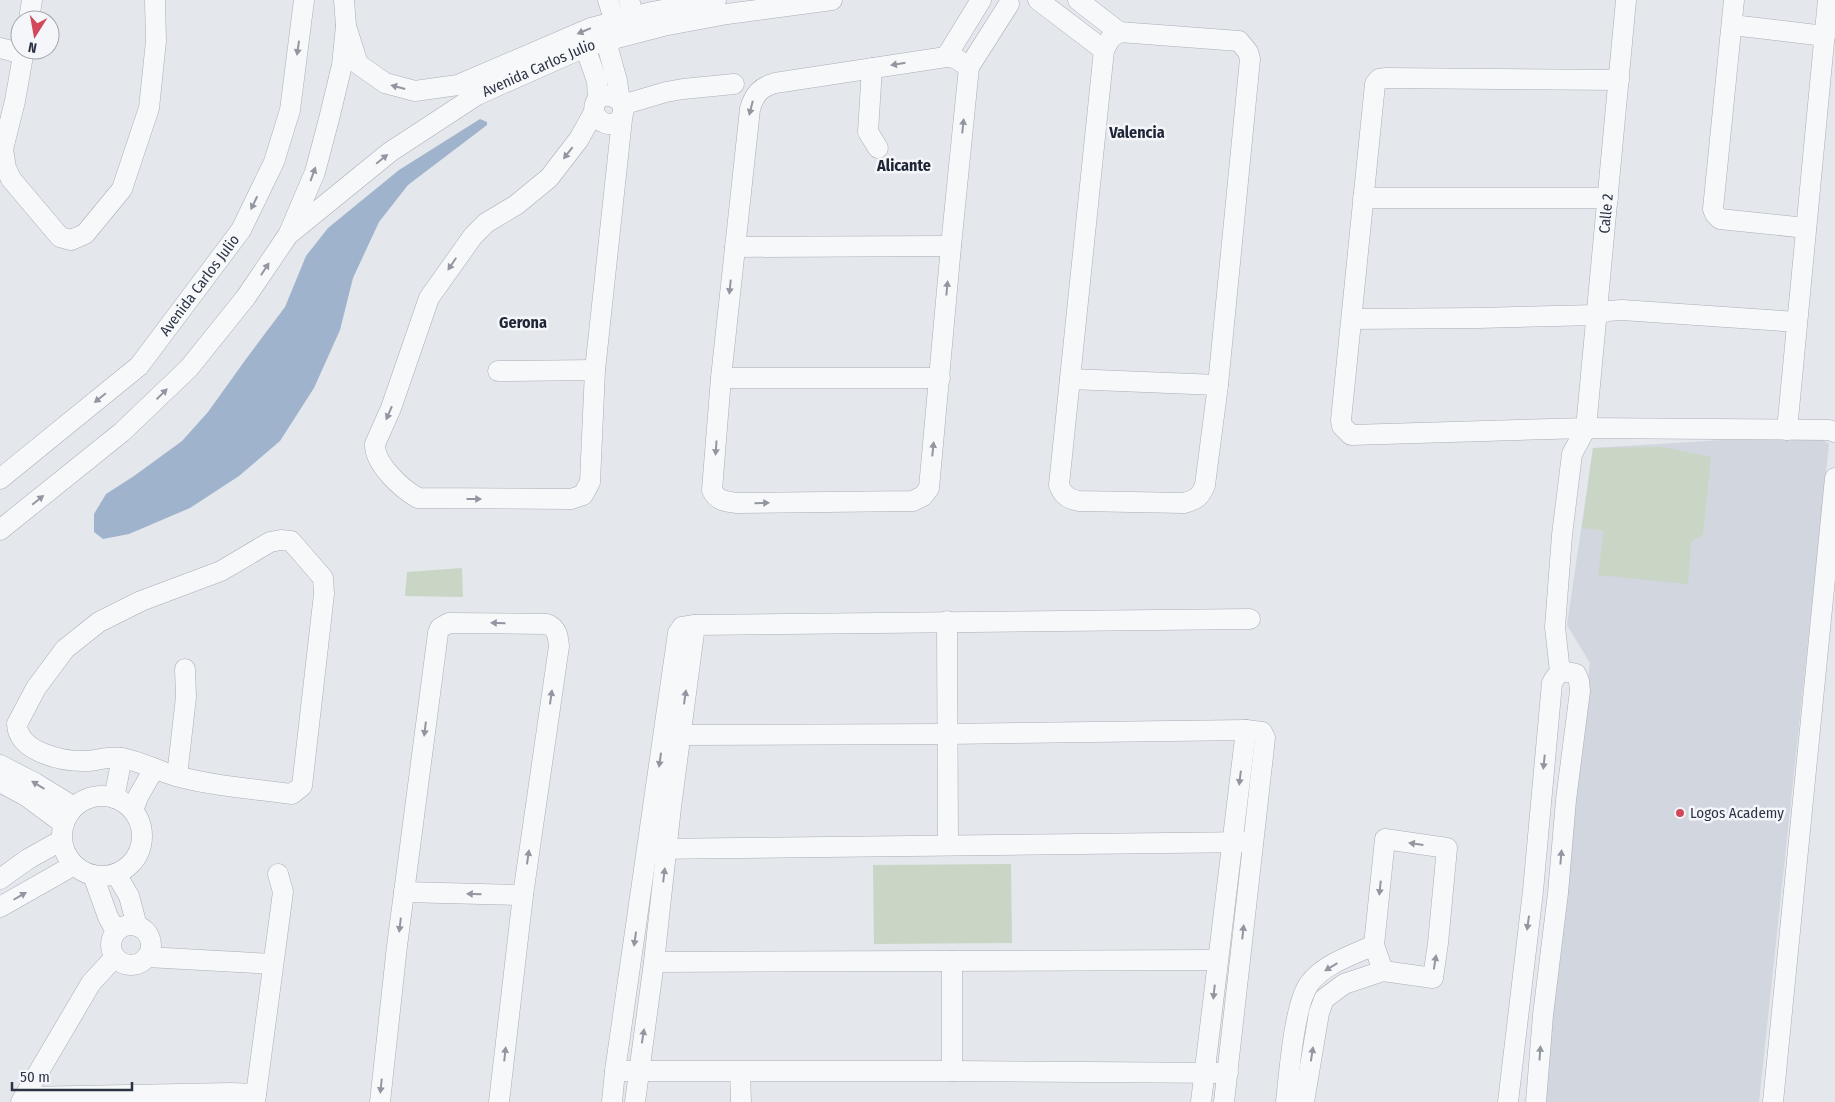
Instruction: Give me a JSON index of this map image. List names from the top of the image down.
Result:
{
  "streets": {
    "street": ["Avenida Carlos Julio", "Calle 2"]
  },
  "districts": ["Valencia", "Alicante", "Gerona"],
  "places": ["Logos Academy"],
  "scale_bar": "50 m",
  "north": "bottom"
}
